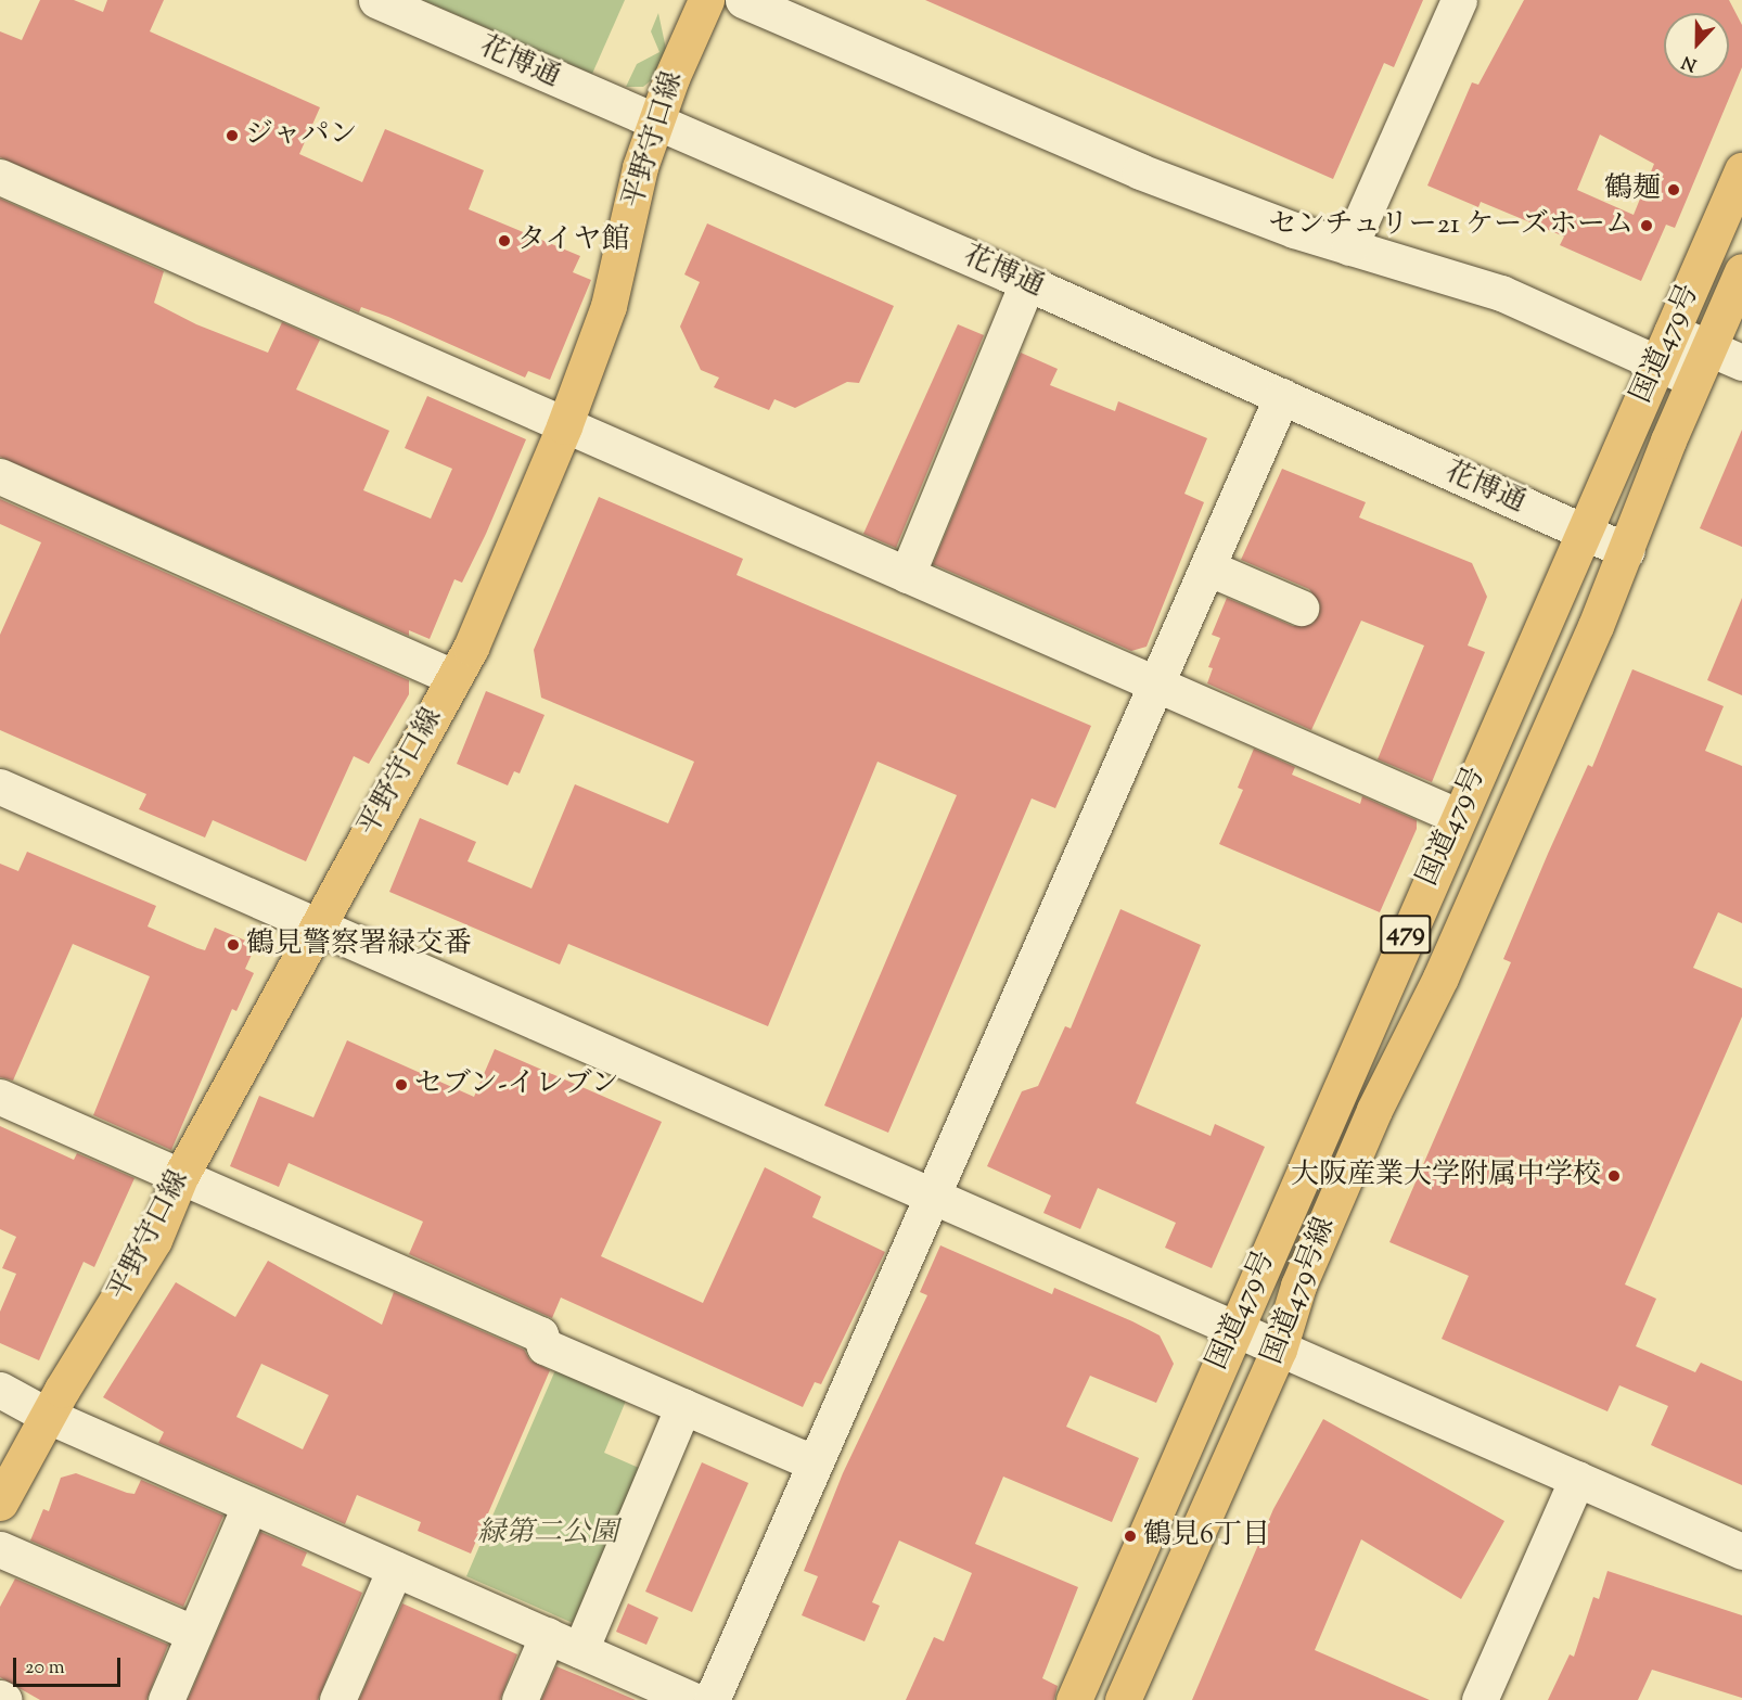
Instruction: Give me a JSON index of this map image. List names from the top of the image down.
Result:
{
  "streets": {
    "main road": [
      "平野守口線",
      "国道479号",
      "479",
      "国道479号線"
    ],
    "street": ["花博通"]
  },
  "crossings": [
    ["花博通", "平野守口線"],
    ["花博通", "国道479号"],
    ["国道479号", "国道479号線"]
  ],
  "parks": ["緑第二公園"],
  "places": [
    "ジャパン",
    "鶴麺",
    "センチュリー21 ケーズホーム",
    "タイヤ館",
    "鶴見警察署緑交番",
    "セブン-イレブン",
    "大阪産業大学附属中学校",
    "鶴見6丁目"
  ],
  "scale_bar": "20 m",
  "north": "bottom"
}
